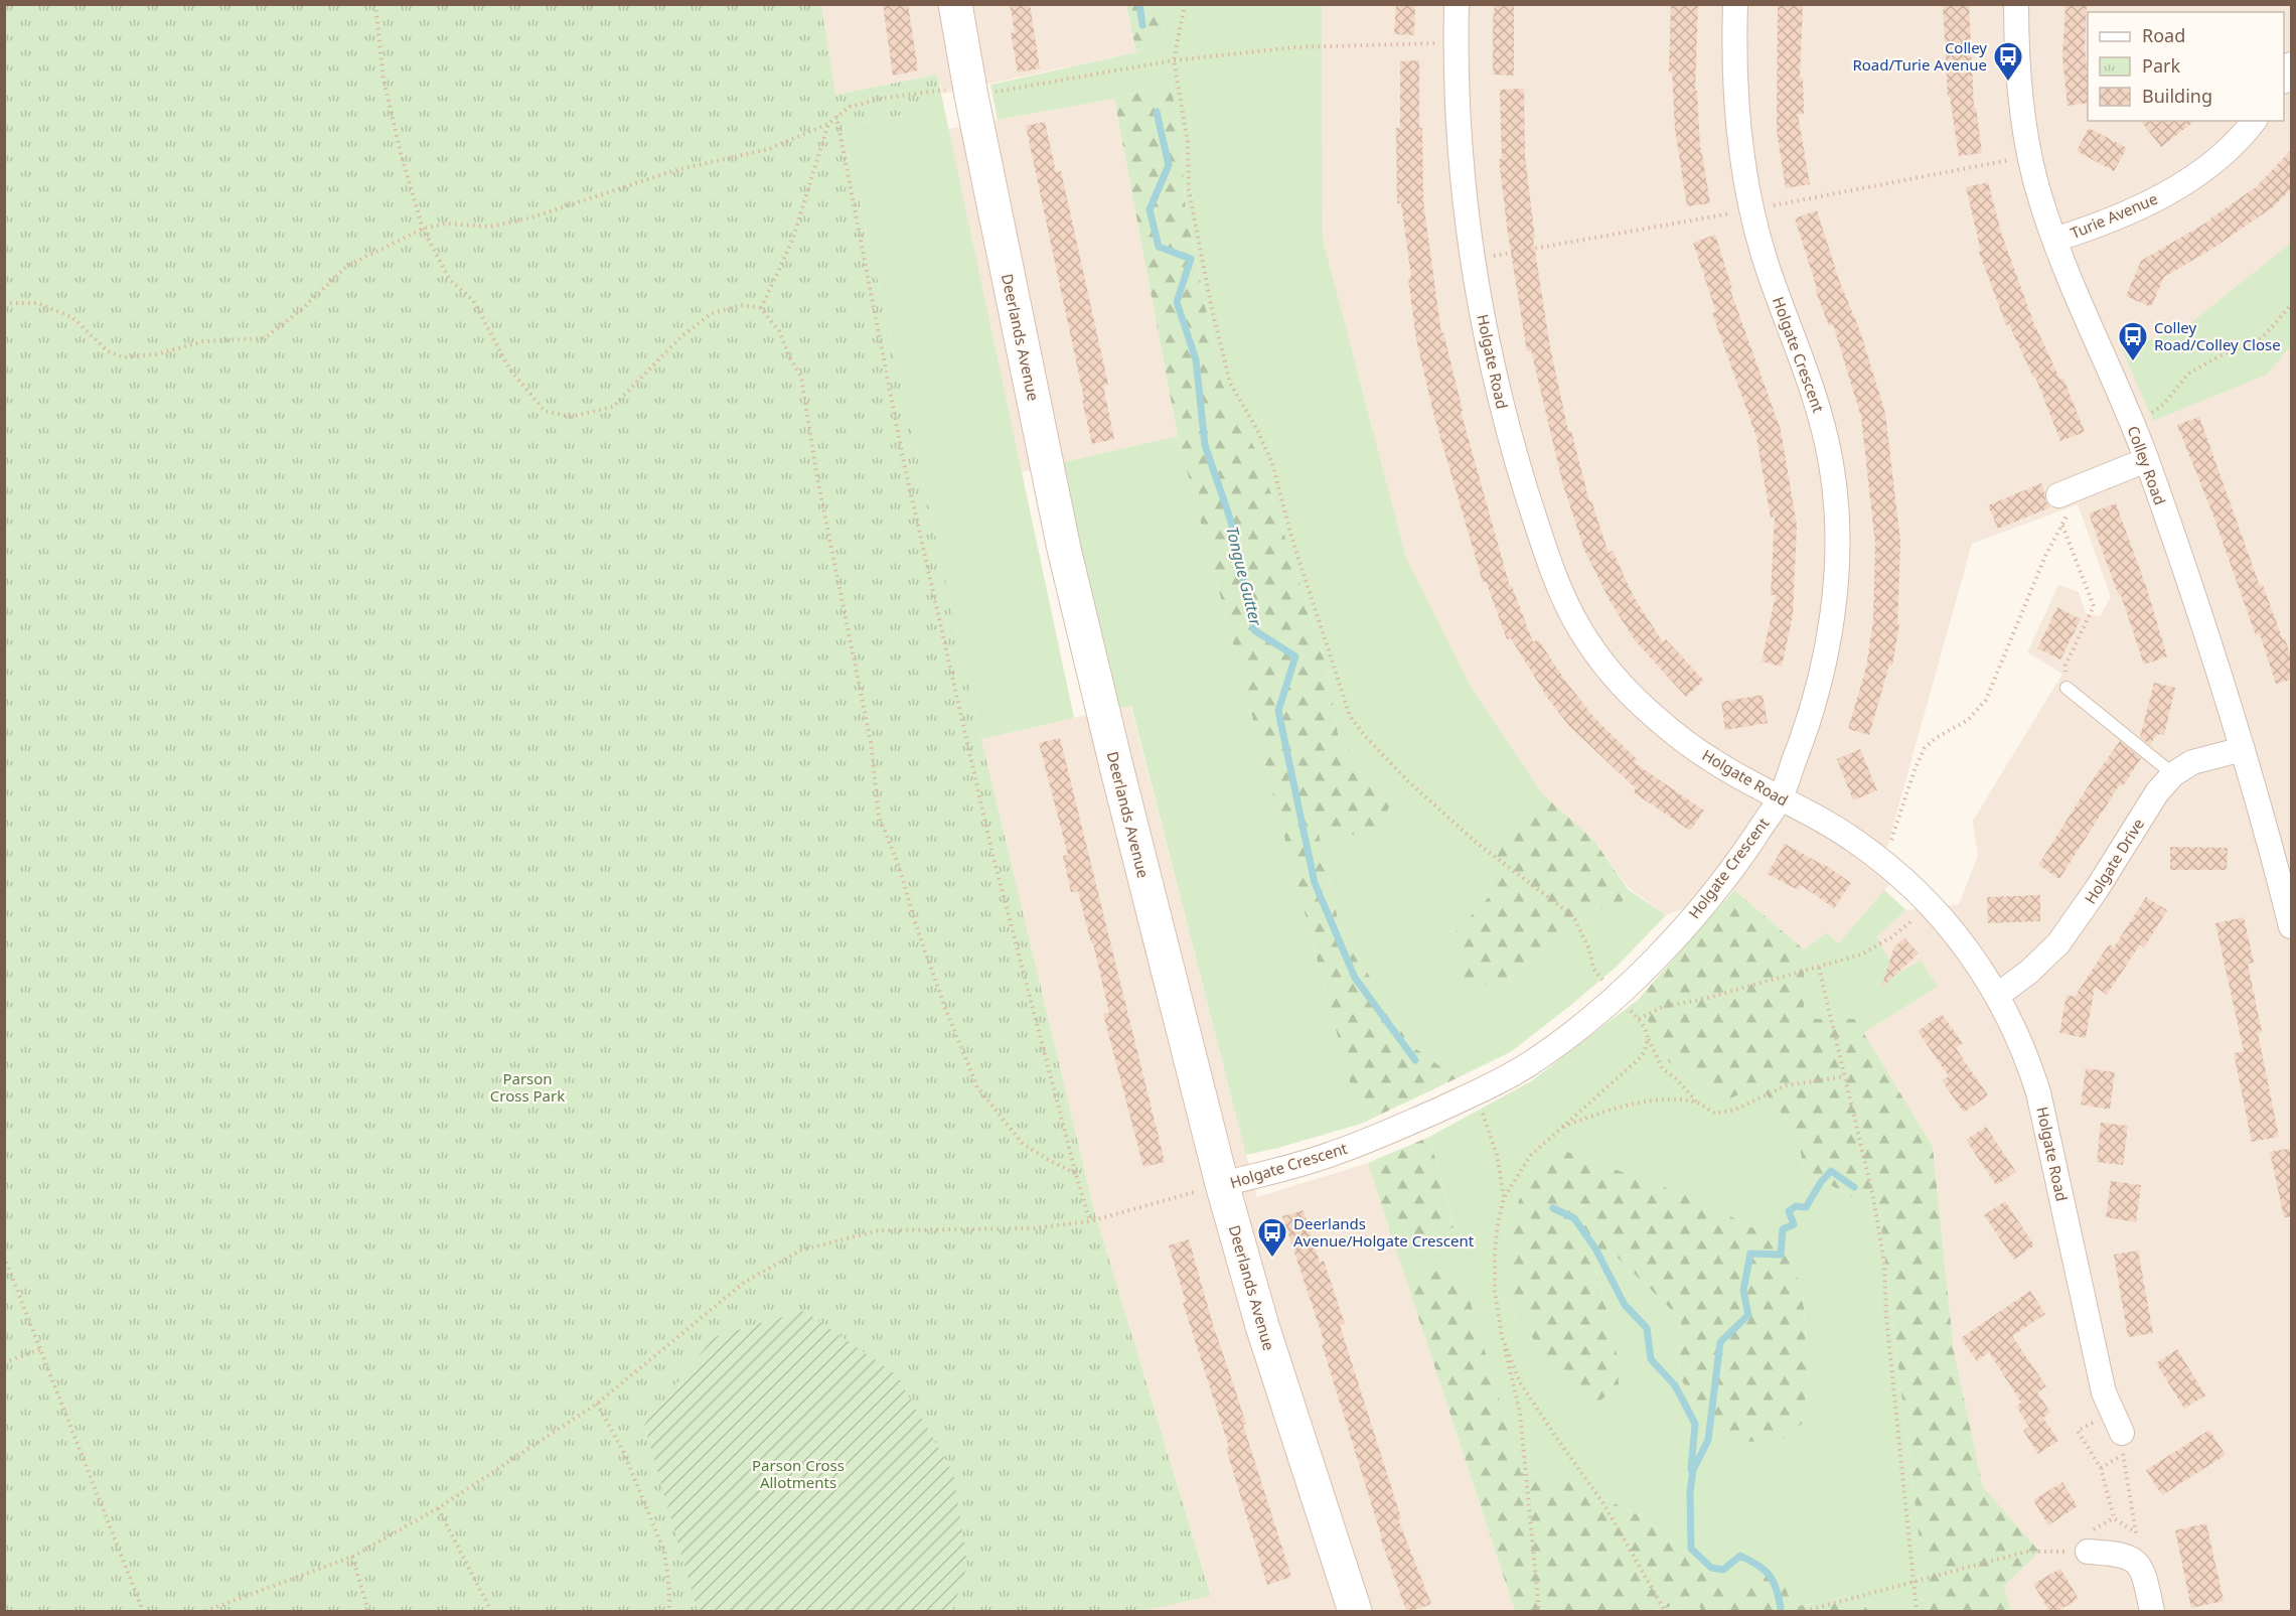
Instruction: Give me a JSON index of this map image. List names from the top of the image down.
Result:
{
  "streets": {
    "street": [
      "Turie Avenue",
      "Deerlands Avenue",
      "Holgate Crescent",
      "Holgate Road",
      "Colley Road",
      "Holgate Drive"
    ]
  },
  "crossings": [
    ["Turie Avenue", "Colley Road"],
    ["Deerlands Avenue", "Holgate Crescent"],
    ["Holgate Crescent", "Holgate Road"],
    ["Holgate Road", "Holgate Drive"],
    ["Colley Road", "Holgate Drive"]
  ],
  "water": ["Tongue Gutter"],
  "parks": ["Parson Cross Park", "Parson Cross Allotments"],
  "places": {
    "bus stop": ["Colley Road/Turie Avenue", "Colley Road/Colley Close", "Deerlands Avenue/Holgate Crescent"]
  },
  "legend": ["Road", "Park", "Building"]
}
